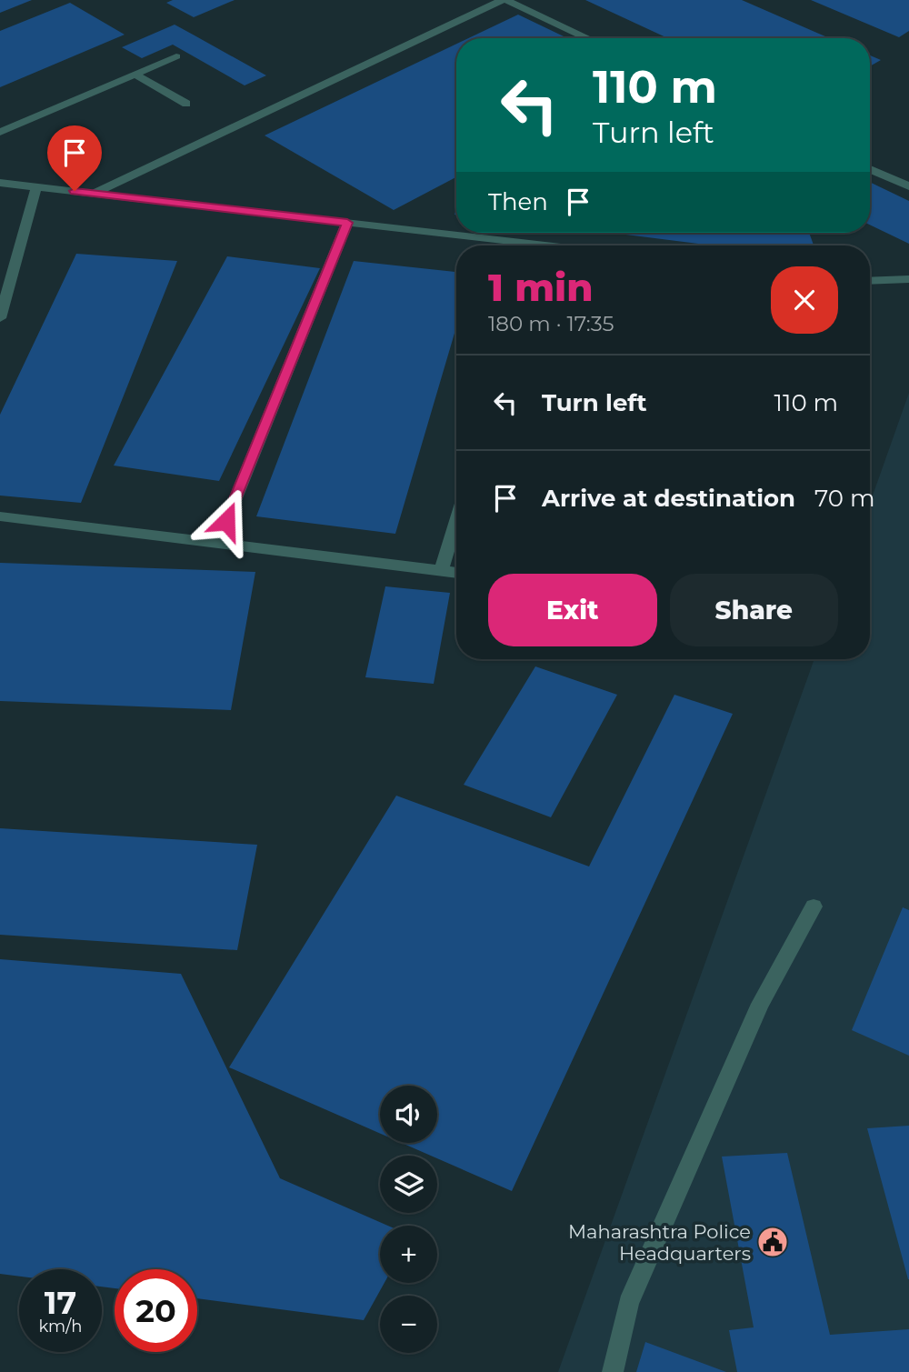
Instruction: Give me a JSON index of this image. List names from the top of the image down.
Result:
{
  "places": {
    "public building": ["Maharashtra Police Headquarters"]
  },
  "page": {
    "turn": ["110 m", "Turn left"],
    "then": "Then",
    "heading": ["1 min", "180 m · 17:35"],
    "list": [
      {
        "name": "Turn left",
        "value": "110 m"
      },
      {
        "name": "Arrive at destination",
        "value": "70 m"
      }
    ],
    "buttons": ["Exit", "Share"],
    "map_buttons": ["+", "−"],
    "speed": "17 km/h",
    "limit": "20"
  }
}
